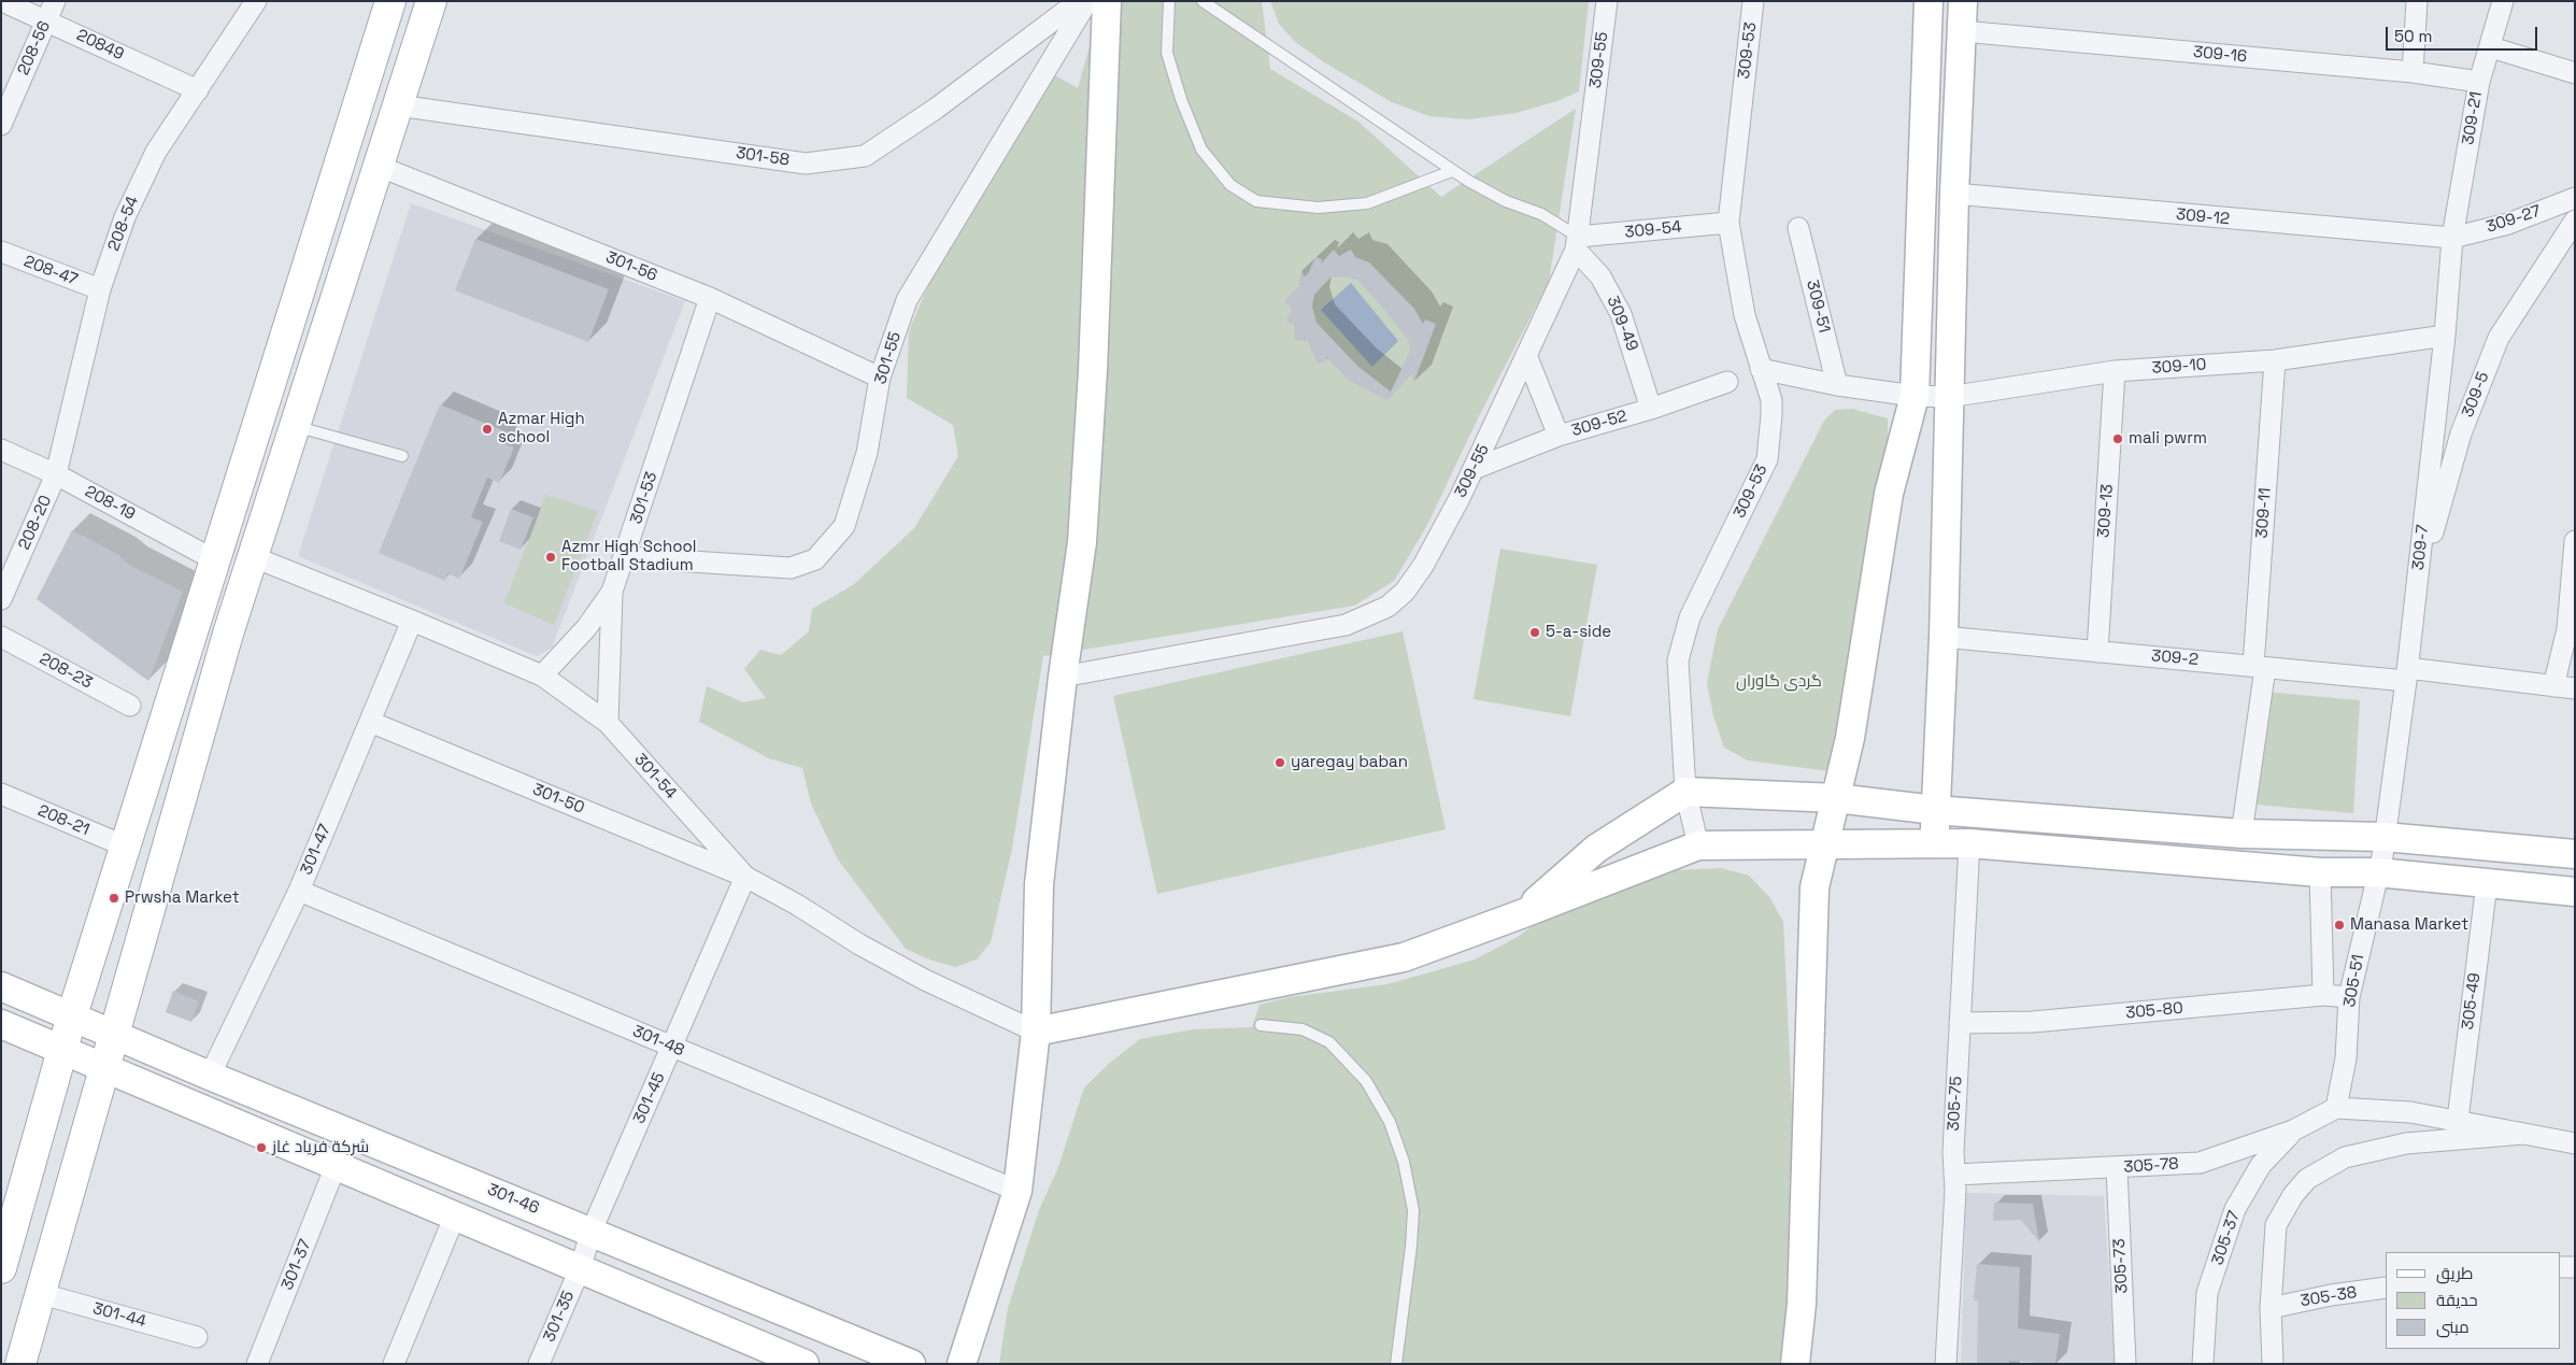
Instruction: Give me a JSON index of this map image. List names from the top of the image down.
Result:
{
  "streets": {
    "street": [
      "20849",
      "208-56",
      "309-53",
      "309-16",
      "309-55",
      "309-21",
      "301-58",
      "309-12",
      "309-27",
      "208-54",
      "309-54",
      "301-56",
      "208-47",
      "309-51",
      "309-49",
      "301-55",
      "309-10",
      "309-5",
      "309-52",
      "301-53",
      "208-19",
      "309-13",
      "309-11",
      "208-20",
      "309-7",
      "309-2",
      "208-23",
      "301-54",
      "301-50",
      "208-21",
      "301-47",
      "305-51",
      "305-49",
      "305-80",
      "301-48",
      "301-45",
      "305-75",
      "305-78",
      "301-46",
      "305-37",
      "301-37",
      "305-73",
      "305-38",
      "301-44",
      "301-35"
    ]
  },
  "crossings": [
    ["20849", "208-56"],
    ["20849", "208-54"],
    ["309-53", "309-54"],
    ["309-16", "309-21"],
    ["309-55", "309-54"],
    ["309-55", "309-49"],
    ["309-55", "309-52"],
    ["309-21", "309-12"],
    ["309-21", "309-27"],
    ["309-21", "309-7"],
    ["309-12", "309-27"],
    ["309-12", "309-7"],
    ["309-27", "309-7"],
    ["208-54", "208-47"],
    ["208-54", "208-19"],
    ["208-54", "208-20"],
    ["309-54", "309-49"],
    ["301-56", "301-55"],
    ["301-56", "301-53"],
    ["309-49", "309-52"],
    ["301-55", "301-53"],
    ["309-10", "309-13"],
    ["309-10", "309-11"],
    ["309-10", "309-7"],
    ["309-5", "309-7"],
    ["301-53", "301-54"],
    ["208-19", "208-20"],
    ["309-13", "309-2"],
    ["309-11", "309-2"],
    ["309-7", "309-2"],
    ["309-7", "305-51"],
    ["301-54", "301-50"],
    ["301-54", "301-47"],
    ["301-54", "301-45"],
    ["301-50", "301-47"],
    ["301-50", "301-45"],
    ["301-47", "301-48"],
    ["301-47", "301-46"],
    ["305-51", "305-80"],
    ["305-51", "305-78"],
    ["305-80", "305-75"],
    ["301-48", "301-45"],
    ["301-45", "301-46"],
    ["301-45", "301-35"],
    ["305-75", "305-78"],
    ["305-78", "305-37"],
    ["305-78", "305-73"]
  ],
  "parks": ["گردی گاوران"],
  "places": [
    "Azmar High school",
    "mali pwrm",
    "Azmr High School Football Stadium",
    "5-a-side",
    "yaregay baban",
    "Prwsha Market",
    "Manasa Market",
    "شرکة فرياد غاز"
  ],
  "legend": ["طريق", "حديقة", "مبنى"],
  "scale_bar": "50 m"
}
